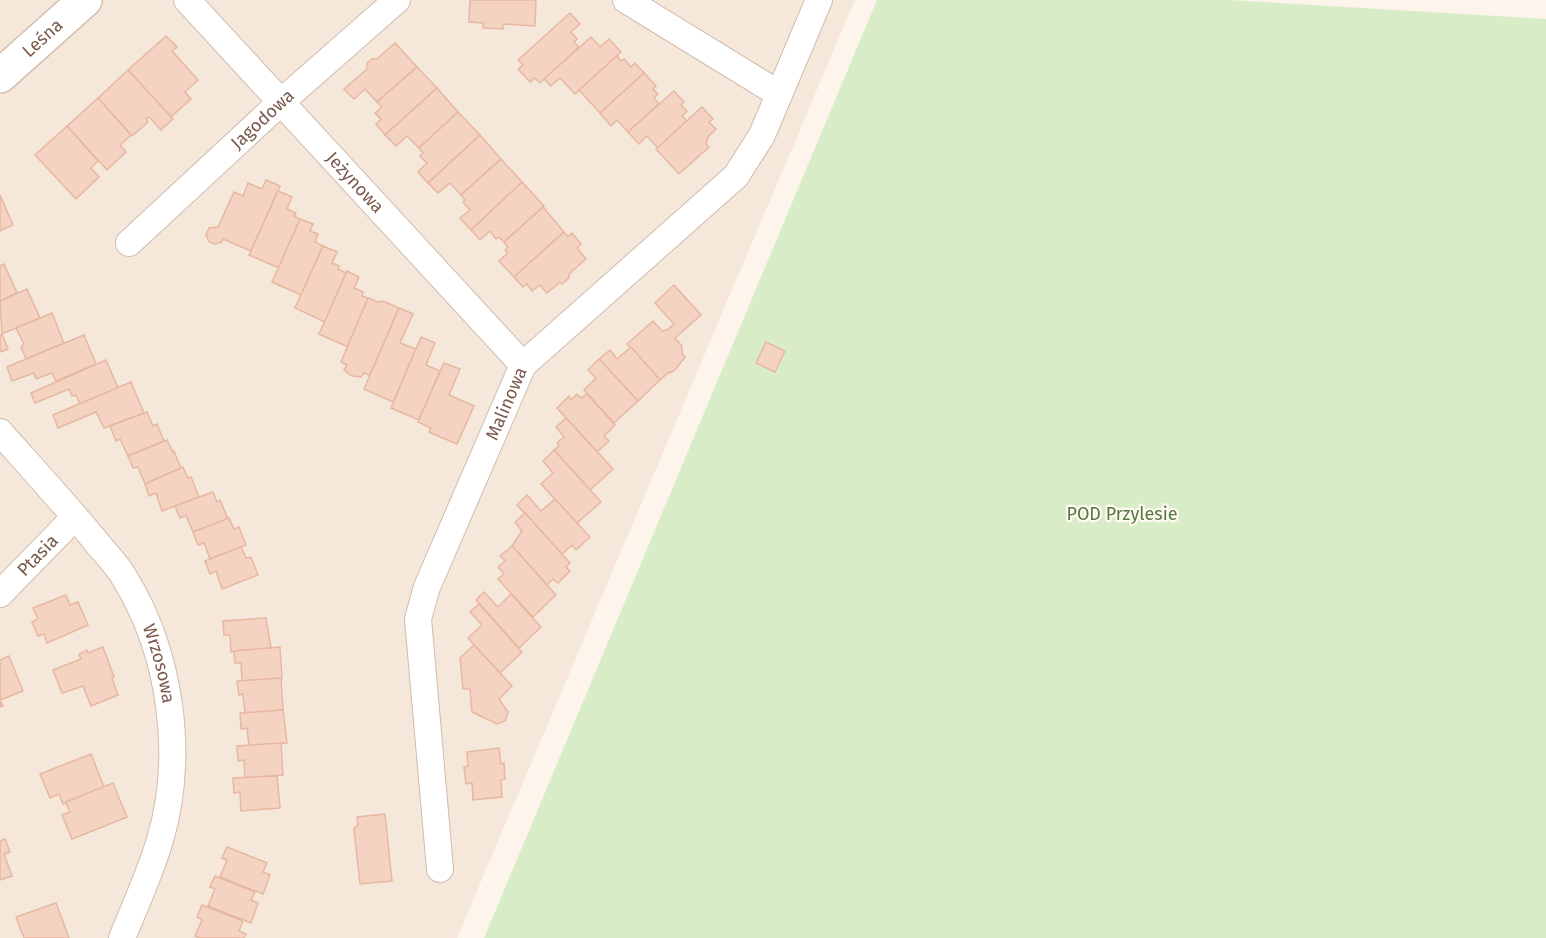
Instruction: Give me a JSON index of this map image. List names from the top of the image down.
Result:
{
  "streets": {
    "street": [
      "Leśna",
      "Jagodowa",
      "Jeżynowa",
      "Malinowa",
      "Ptasia",
      "Wrzosowa"
    ]
  },
  "crossings": [
    ["Jagodowa", "Jeżynowa"],
    ["Jeżynowa", "Malinowa"],
    ["Ptasia", "Wrzosowa"]
  ],
  "parks": ["POD Przylesie"]
}
